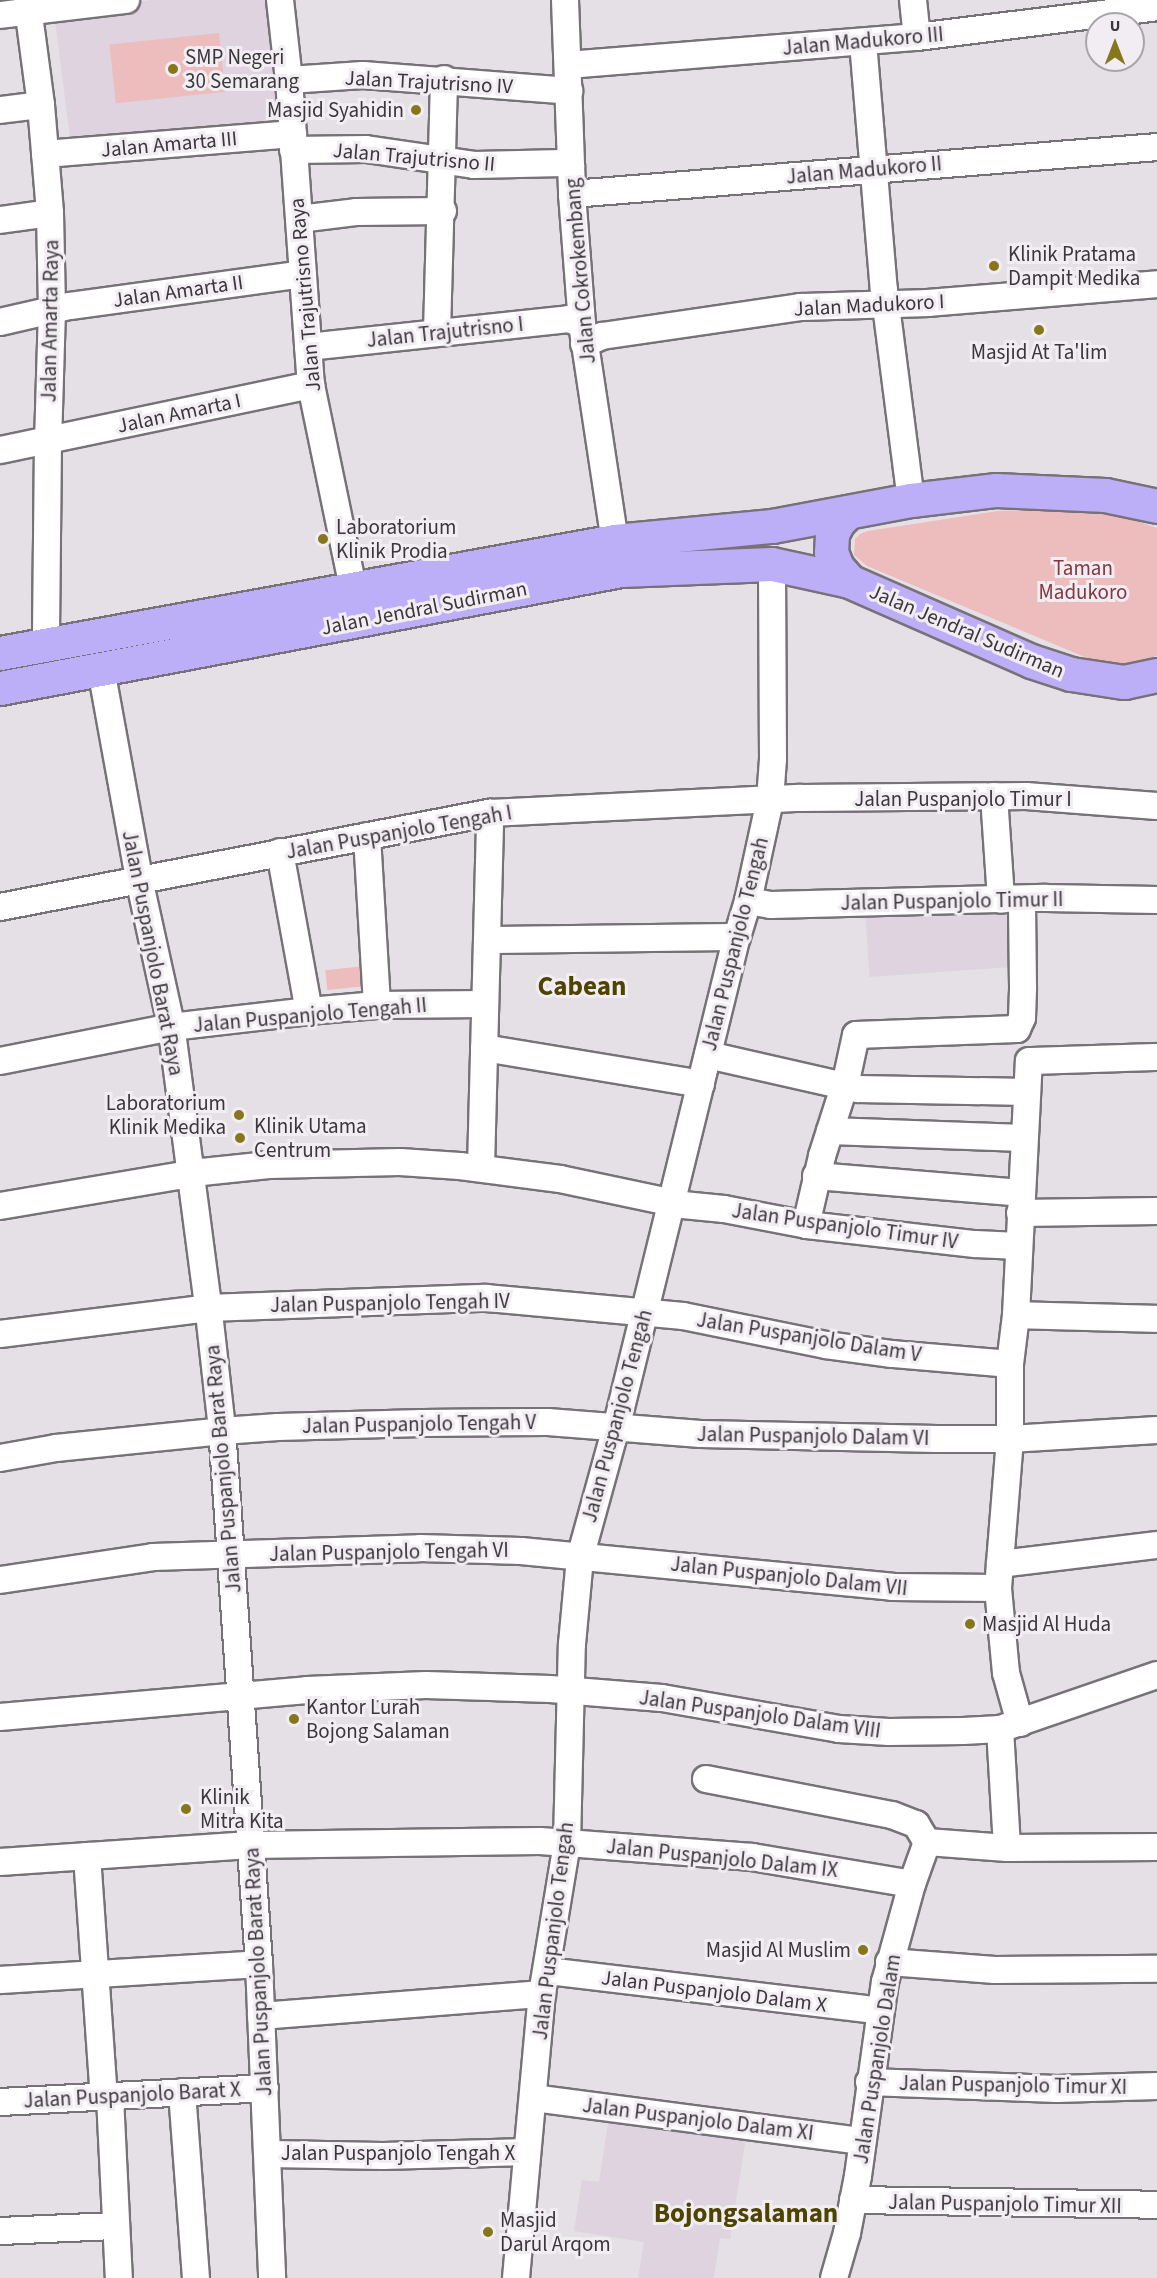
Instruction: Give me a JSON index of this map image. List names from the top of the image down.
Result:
{
  "streets": {
    "highway": ["Jalan Jendral Sudirman"],
    "street": [
      "Jalan Madukoro III",
      "Jalan Trajutrisno IV",
      "Jalan Amarta III",
      "Jalan Trajutrisno II",
      "Jalan Madukoro II",
      "Jalan Cokrokembang",
      "Jalan Amarta II",
      "Jalan Trajutrisno Raya",
      "Jalan Madukoro I",
      "Jalan Amarta Raya",
      "Jalan Trajutrisno I",
      "Jalan Amarta I",
      "Jalan Puspanjolo Timur I",
      "Jalan Puspanjolo Tengah I",
      "Jalan Puspanjolo Timur II",
      "Jalan Puspanjolo Tengah",
      "Jalan Puspanjolo Barat Raya",
      "Jalan Puspanjolo Tengah II",
      "Jalan Puspanjolo Timur IV",
      "Jalan Puspanjolo Tengah IV",
      "Jalan Puspanjolo Dalam V",
      "Jalan Puspanjolo Tengah V",
      "Jalan Puspanjolo Dalam VI",
      "Jalan Puspanjolo Tengah VI",
      "Jalan Puspanjolo Dalam VII",
      "Jalan Puspanjolo Dalam VIII",
      "Jalan Puspanjolo Dalam IX",
      "Jalan Puspanjolo Dalam X",
      "Jalan Puspanjolo Dalam",
      "Jalan Puspanjolo Timur XI",
      "Jalan Puspanjolo Barat X",
      "Jalan Puspanjolo Dalam XI",
      "Jalan Puspanjolo Tengah X",
      "Jalan Puspanjolo Timur XII"
    ]
  },
  "crossings": [
    ["Jalan Madukoro III", "Jalan Cokrokembang"],
    ["Jalan Trajutrisno IV", "Jalan Cokrokembang"],
    ["Jalan Trajutrisno IV", "Jalan Trajutrisno Raya"],
    ["Jalan Amarta III", "Jalan Trajutrisno II"],
    ["Jalan Amarta III", "Jalan Trajutrisno Raya"],
    ["Jalan Amarta III", "Jalan Amarta Raya"],
    ["Jalan Trajutrisno II", "Jalan Cokrokembang"],
    ["Jalan Trajutrisno II", "Jalan Trajutrisno Raya"],
    ["Jalan Madukoro II", "Jalan Cokrokembang"],
    ["Jalan Cokrokembang", "Jalan Madukoro I"],
    ["Jalan Cokrokembang", "Jalan Trajutrisno I"],
    ["Jalan Cokrokembang", "Jalan Jendral Sudirman"],
    ["Jalan Amarta II", "Jalan Trajutrisno Raya"],
    ["Jalan Amarta II", "Jalan Amarta Raya"],
    ["Jalan Trajutrisno Raya", "Jalan Trajutrisno I"],
    ["Jalan Trajutrisno Raya", "Jalan Amarta I"],
    ["Jalan Trajutrisno Raya", "Jalan Jendral Sudirman"],
    ["Jalan Madukoro I", "Jalan Trajutrisno I"],
    ["Jalan Amarta Raya", "Jalan Amarta I"],
    ["Jalan Amarta Raya", "Jalan Jendral Sudirman"],
    ["Jalan Jendral Sudirman", "Jalan Puspanjolo Tengah"],
    ["Jalan Jendral Sudirman", "Jalan Puspanjolo Barat Raya"],
    ["Jalan Puspanjolo Timur I", "Jalan Puspanjolo Tengah I"],
    ["Jalan Puspanjolo Timur I", "Jalan Puspanjolo Tengah"],
    ["Jalan Puspanjolo Tengah I", "Jalan Puspanjolo Tengah"],
    ["Jalan Puspanjolo Tengah I", "Jalan Puspanjolo Barat Raya"],
    ["Jalan Puspanjolo Timur II", "Jalan Puspanjolo Tengah"],
    ["Jalan Puspanjolo Tengah", "Jalan Puspanjolo Timur IV"],
    ["Jalan Puspanjolo Tengah", "Jalan Puspanjolo Tengah IV"],
    ["Jalan Puspanjolo Tengah", "Jalan Puspanjolo Dalam V"],
    ["Jalan Puspanjolo Tengah", "Jalan Puspanjolo Tengah V"],
    ["Jalan Puspanjolo Tengah", "Jalan Puspanjolo Dalam VI"],
    ["Jalan Puspanjolo Tengah", "Jalan Puspanjolo Tengah VI"],
    ["Jalan Puspanjolo Tengah", "Jalan Puspanjolo Dalam VII"],
    ["Jalan Puspanjolo Tengah", "Jalan Puspanjolo Dalam VIII"],
    ["Jalan Puspanjolo Tengah", "Jalan Puspanjolo Dalam IX"],
    ["Jalan Puspanjolo Tengah", "Jalan Puspanjolo Dalam X"],
    ["Jalan Puspanjolo Tengah", "Jalan Puspanjolo Dalam XI"],
    ["Jalan Puspanjolo Tengah", "Jalan Puspanjolo Tengah X"],
    ["Jalan Puspanjolo Barat Raya", "Jalan Puspanjolo Tengah II"],
    ["Jalan Puspanjolo Barat Raya", "Jalan Puspanjolo Timur IV"],
    ["Jalan Puspanjolo Barat Raya", "Jalan Puspanjolo Tengah IV"],
    ["Jalan Puspanjolo Barat Raya", "Jalan Puspanjolo Tengah V"],
    ["Jalan Puspanjolo Barat Raya", "Jalan Puspanjolo Tengah VI"],
    ["Jalan Puspanjolo Barat Raya", "Jalan Puspanjolo Dalam VIII"],
    ["Jalan Puspanjolo Barat Raya", "Jalan Puspanjolo Dalam IX"],
    ["Jalan Puspanjolo Barat Raya", "Jalan Puspanjolo Dalam X"],
    ["Jalan Puspanjolo Barat Raya", "Jalan Puspanjolo Barat X"],
    ["Jalan Puspanjolo Barat Raya", "Jalan Puspanjolo Tengah X"],
    ["Jalan Puspanjolo Tengah IV", "Jalan Puspanjolo Dalam V"],
    ["Jalan Puspanjolo Tengah V", "Jalan Puspanjolo Dalam VI"],
    ["Jalan Puspanjolo Tengah VI", "Jalan Puspanjolo Dalam VII"],
    ["Jalan Puspanjolo Dalam IX", "Jalan Puspanjolo Dalam"],
    ["Jalan Puspanjolo Dalam X", "Jalan Puspanjolo Dalam"],
    ["Jalan Puspanjolo Dalam", "Jalan Puspanjolo Timur XI"],
    ["Jalan Puspanjolo Dalam", "Jalan Puspanjolo Dalam XI"],
    ["Jalan Puspanjolo Dalam", "Jalan Puspanjolo Timur XII"]
  ],
  "districts": ["Cabean", "Bojongsalaman"],
  "parks": ["Taman Madukoro"],
  "places": [
    "SMP Negeri 30 Semarang",
    "Masjid Syahidin",
    "Klinik Pratama Dampit Medika",
    "Masjid At Ta'lim",
    "Laboratorium Klinik Prodia",
    "Laboratorium Klinik Medika",
    "Klinik Utama Centrum",
    "Masjid Al Huda",
    "Kantor Lurah Bojong Salaman",
    "Klinik Mitra Kita",
    "Masjid Al Muslim",
    "Masjid Darul Arqom"
  ],
  "north": "top"
}
